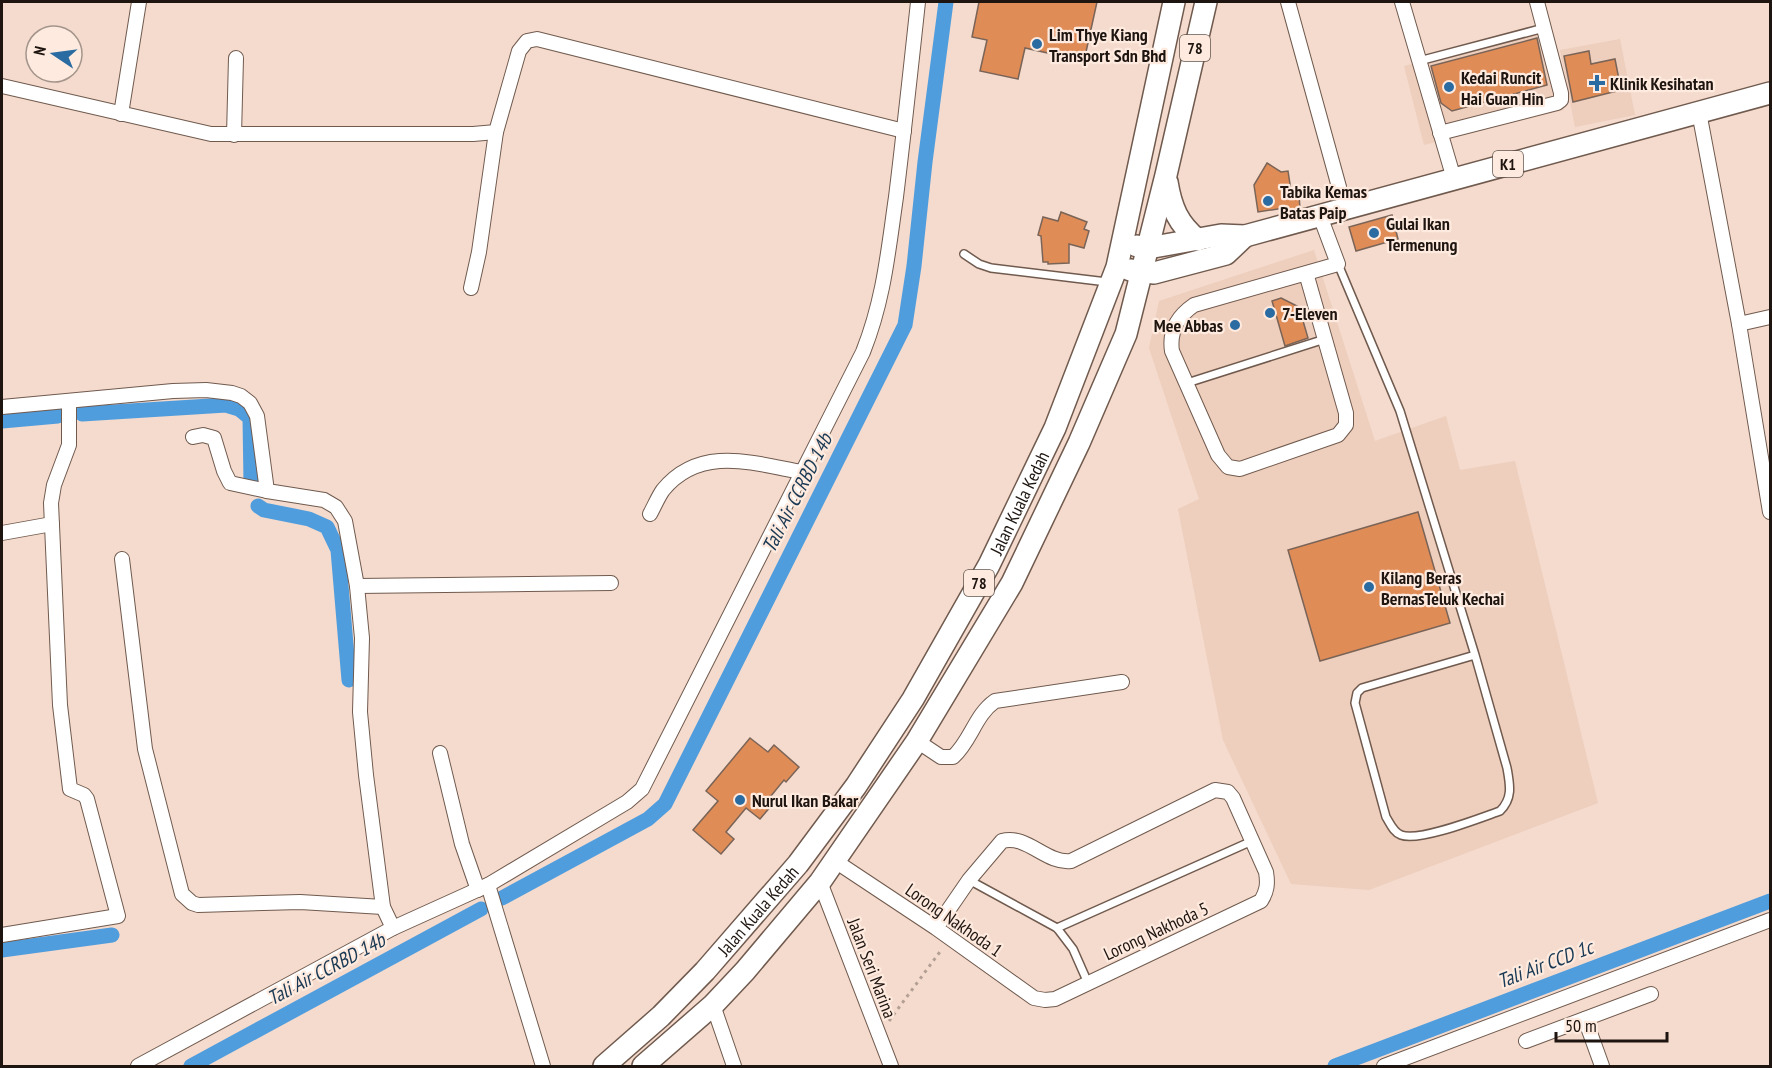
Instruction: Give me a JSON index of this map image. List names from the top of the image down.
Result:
{
  "streets": {
    "main road": ["78", "K1", "Jalan Kuala Kedah"],
    "street": ["Lorong Nakhoda 1", "Lorong Nakhoda 5", "Jalan Seri Marina"]
  },
  "crossings": [
    ["K1", "Jalan Kuala Kedah"],
    ["Jalan Kuala Kedah", "Lorong Nakhoda 1"],
    ["Jalan Kuala Kedah", "Jalan Seri Marina"],
    ["Lorong Nakhoda 1", "Lorong Nakhoda 5"]
  ],
  "water": ["Tali Air CCRBD 14b", "Tali Air CCD 1c"],
  "places": {
    "other": [
      "Lim Thye Kiang Transport Sdn Bhd",
      "Kedai Runcit Hai Guan Hin",
      "Tabika Kemas Batas Paip",
      "Gulai Ikan Termenung",
      "7-Eleven",
      "Mee Abbas",
      "Kilang Beras BernasTeluk Kechai",
      "Nurul Ikan Bakar"
    ],
    "health": ["Klinik Kesihatan"]
  },
  "scale_bar": "50 m",
  "north": "left"
}
